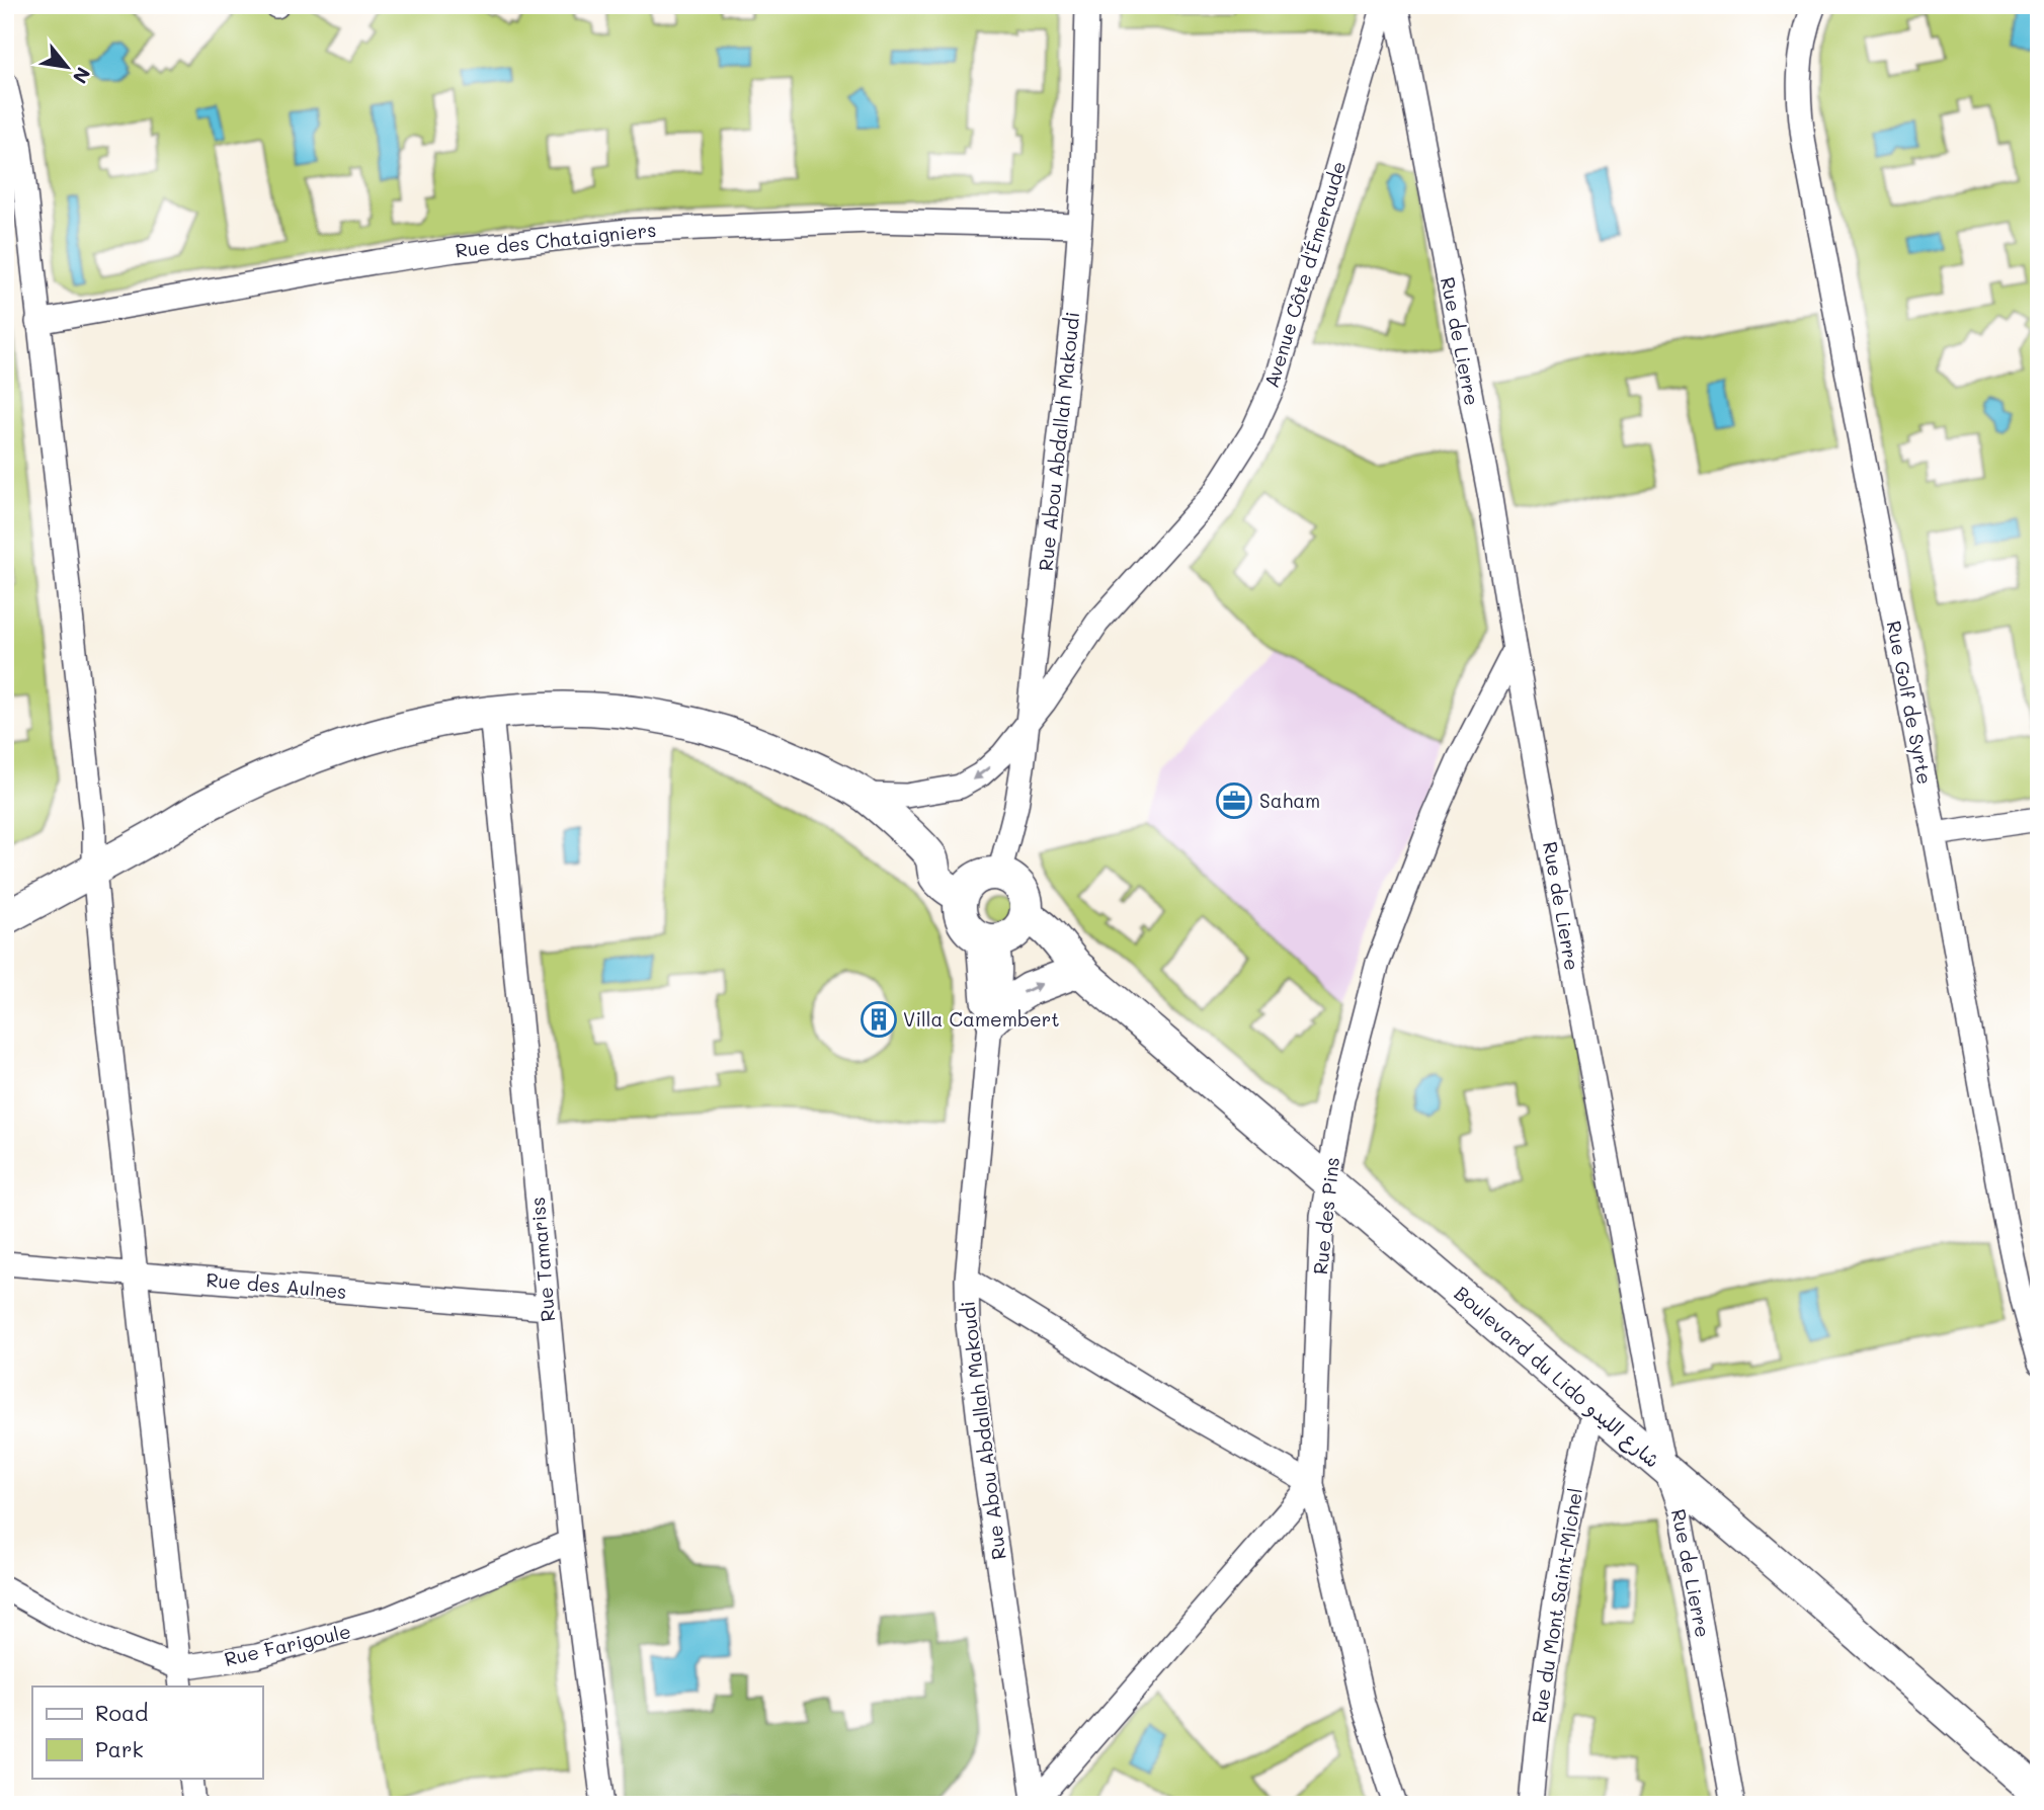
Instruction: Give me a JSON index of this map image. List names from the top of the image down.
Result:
{
  "streets": {
    "main road": ["Boulevard du Lido شارع الليدو"],
    "street": [
      "Rue des Chataigniers",
      "Avenue Côte d'Émeraude",
      "Rue de Lierre",
      "Rue Abou Abdallah Makoudi",
      "Rue Golf de Syrte",
      "Rue des Pins",
      "Rue Tamariss",
      "Rue des Aulnes",
      "Rue du Mont Saint-Michel",
      "Rue Farigoule"
    ]
  },
  "crossings": [
    ["Rue des Chataigniers", "Rue Abou Abdallah Makoudi"],
    ["Avenue Côte d'Émeraude", "Rue Abou Abdallah Makoudi"],
    ["Rue de Lierre", "Rue des Pins"],
    ["Rue de Lierre", "Boulevard du Lido شارع الليدو"],
    ["Rue Abou Abdallah Makoudi", "Boulevard du Lido شارع الليدو"],
    ["Rue des Pins", "Boulevard du Lido شارع الليدو"],
    ["Rue Tamariss", "Rue des Aulnes"],
    ["Rue Tamariss", "Rue Farigoule"],
    ["Boulevard du Lido شارع الليدو", "Rue du Mont Saint-Michel"]
  ],
  "places": {
    "office": ["Saham"],
    "building": ["Villa Camembert"]
  },
  "legend": ["Road", "Park"],
  "north": "bottom right"
}
